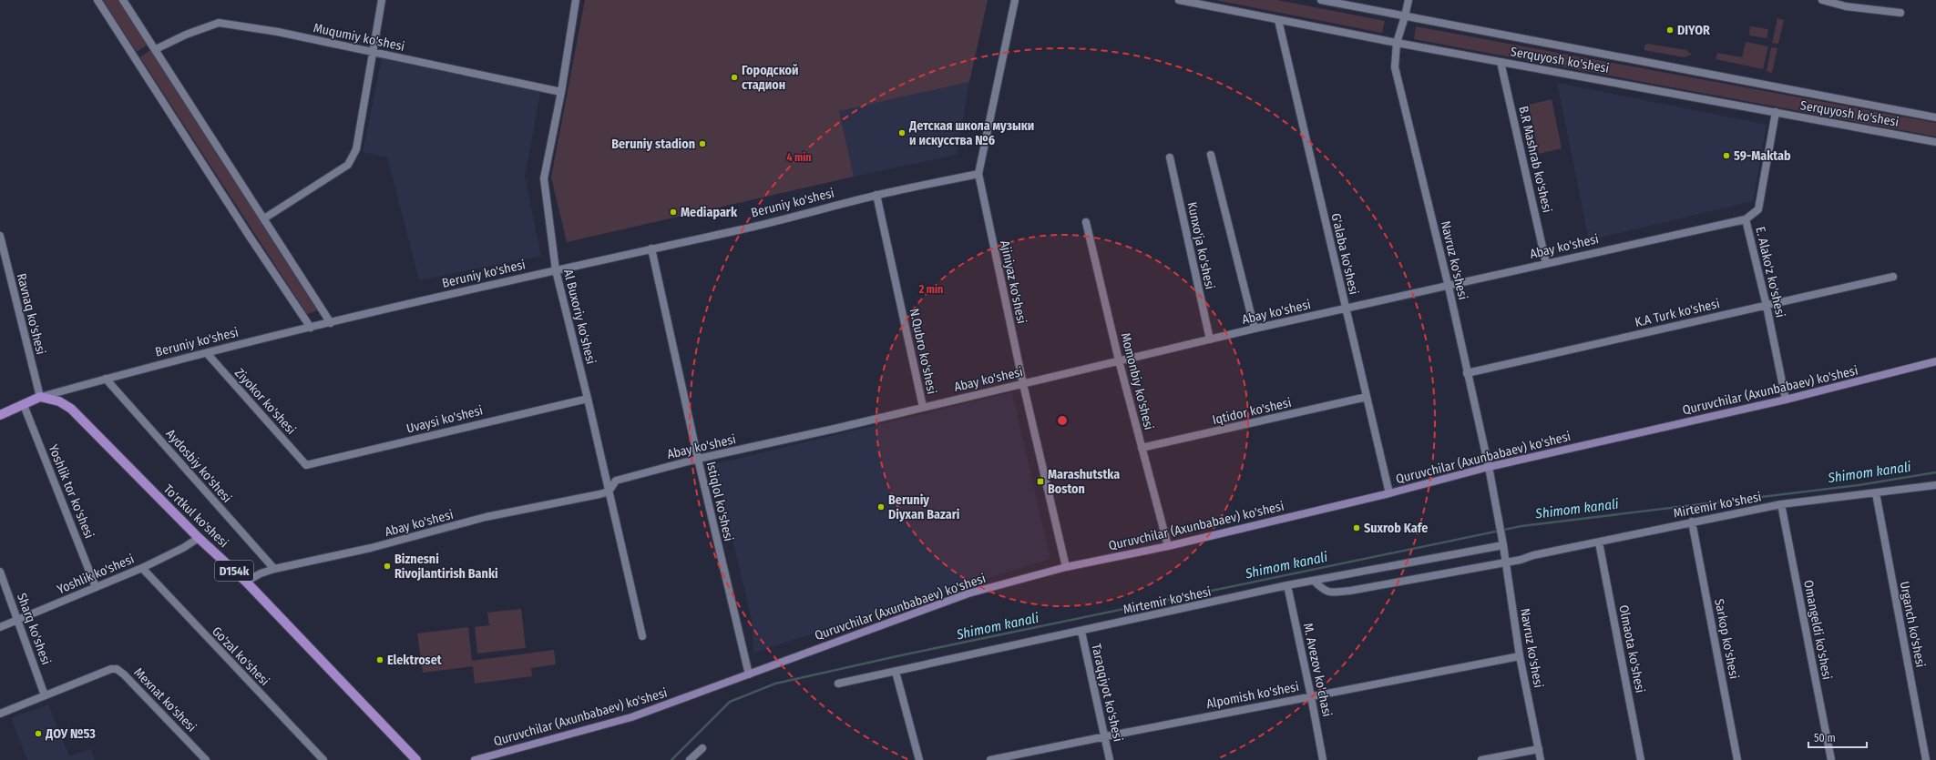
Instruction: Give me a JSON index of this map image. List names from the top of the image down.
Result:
{
  "streets": {
    "main road": [
      "Beruniy ko'shesi",
      "Quruvchilar (Axunbabaev) ko'shesi",
      "To'rtkul ko'shesi",
      "D154k"
    ],
    "street": [
      "Muqumiy ko'shesi",
      "Serquyosh ko'shesi",
      "B.R Mashrab ko'shesi",
      "Kunxo'ja ko'shesi",
      "Abay ko'shesi",
      "G'alaba ko'shesi",
      "Navruz ko'shesi",
      "E. Alako'z ko'shesi",
      "Ajiniyaz ko'shesi",
      "K.A Turk ko'shesi",
      "Ravnaq ko'shesi",
      "Al Buxoriy ko'shesi",
      "N.Qubro ko'shesi",
      "Momonbiy ko'shesi",
      "Ziyokor ko'shesi",
      "Iqtidor ko'shesi",
      "Uvaysi ko'shesi",
      "Aydosbiy ko'shesi",
      "Yoshlik tor ko'shesi",
      "Istiqlol ko'shesi",
      "Mirtemir ko'shesi",
      "Yoshlik ko'shesi",
      "Urganch ko'shesi",
      "Sharq ko'shesi",
      "Omangeldi ko'shesi",
      "Sarkop ko'shesi",
      "Olmaota ko'shesi",
      "Go'zal ko'shesi",
      "M. Avezov ko'chasi",
      "Taraqqiyot ko'shesi",
      "Alpomish ko'shesi",
      "Mexnat ko'shesi"
    ]
  },
  "crossings": [
    ["Muqumiy ko'shesi", "Al Buxoriy ko'shesi"],
    ["Serquyosh ko'shesi", "B.R Mashrab ko'shesi"],
    ["Serquyosh ko'shesi", "G'alaba ko'shesi"],
    ["Serquyosh ko'shesi", "Navruz ko'shesi"],
    ["Serquyosh ko'shesi", "E. Alako'z ko'shesi"],
    ["B.R Mashrab ko'shesi", "Abay ko'shesi"],
    ["Beruniy ko'shesi", "Ajiniyaz ko'shesi"],
    ["Beruniy ko'shesi", "Ravnaq ko'shesi"],
    ["Beruniy ko'shesi", "Al Buxoriy ko'shesi"],
    ["Beruniy ko'shesi", "N.Qubro ko'shesi"],
    ["Beruniy ko'shesi", "Ziyokor ko'shesi"],
    ["Beruniy ko'shesi", "Aydosbiy ko'shesi"],
    ["Beruniy ko'shesi", "Yoshlik tor ko'shesi"],
    ["Beruniy ko'shesi", "Istiqlol ko'shesi"],
    ["Beruniy ko'shesi", "To'rtkul ko'shesi"],
    ["Kunxo'ja ko'shesi", "Abay ko'shesi"],
    ["Abay ko'shesi", "G'alaba ko'shesi"],
    ["Abay ko'shesi", "Navruz ko'shesi"],
    ["Abay ko'shesi", "E. Alako'z ko'shesi"],
    ["Abay ko'shesi", "Ajiniyaz ko'shesi"],
    ["Abay ko'shesi", "Al Buxoriy ko'shesi"],
    ["Abay ko'shesi", "N.Qubro ko'shesi"],
    ["Abay ko'shesi", "Momonbiy ko'shesi"],
    ["Abay ko'shesi", "Aydosbiy ko'shesi"],
    ["Abay ko'shesi", "Istiqlol ko'shesi"],
    ["Abay ko'shesi", "To'rtkul ko'shesi"],
    ["G'alaba ko'shesi", "Quruvchilar (Axunbabaev) ko'shesi"],
    ["G'alaba ko'shesi", "Iqtidor ko'shesi"],
    ["Navruz ko'shesi", "K.A Turk ko'shesi"],
    ["Navruz ko'shesi", "Quruvchilar (Axunbabaev) ko'shesi"],
    ["Navruz ko'shesi", "Mirtemir ko'shesi"],
    ["Navruz ko'shesi", "Alpomish ko'shesi"],
    ["E. Alako'z ko'shesi", "K.A Turk ko'shesi"],
    ["E. Alako'z ko'shesi", "Quruvchilar (Axunbabaev) ko'shesi"],
    ["Ajiniyaz ko'shesi", "Quruvchilar (Axunbabaev) ko'shesi"],
    ["Ravnaq ko'shesi", "To'rtkul ko'shesi"],
    ["Al Buxoriy ko'shesi", "Uvaysi ko'shesi"],
    ["Momonbiy ko'shesi", "Quruvchilar (Axunbabaev) ko'shesi"],
    ["Momonbiy ko'shesi", "Iqtidor ko'shesi"],
    ["Quruvchilar (Axunbabaev) ko'shesi", "Istiqlol ko'shesi"],
    ["Ziyokor ko'shesi", "Uvaysi ko'shesi"],
    ["Yoshlik tor ko'shesi", "Yoshlik ko'shesi"],
    ["Mirtemir ko'shesi", "Urganch ko'shesi"],
    ["Mirtemir ko'shesi", "Omangeldi ko'shesi"],
    ["Mirtemir ko'shesi", "Sarkop ko'shesi"],
    ["Mirtemir ko'shesi", "Olmaota ko'shesi"],
    ["Mirtemir ko'shesi", "M. Avezov ko'chasi"],
    ["Mirtemir ko'shesi", "Taraqqiyot ko'shesi"],
    ["To'rtkul ko'shesi", "Yoshlik ko'shesi"],
    ["Yoshlik ko'shesi", "Sharq ko'shesi"],
    ["Yoshlik ko'shesi", "Go'zal ko'shesi"],
    ["Sharq ko'shesi", "Mexnat ko'shesi"],
    ["M. Avezov ko'chasi", "Alpomish ko'shesi"],
    ["Taraqqiyot ko'shesi", "Alpomish ko'shesi"]
  ],
  "water": ["Shimom kanali"],
  "places": {
    "other": [
      "DIYOR",
      "Городской стадион",
      "Детская школа музыки и искусства №6",
      "Beruniy stadion",
      "59-Maktab",
      "Mediapark",
      "Beruniy Diyxan Bazari",
      "Suxrob Kafe",
      "Biznesni Rivojlantirish Banki",
      "Elektroset",
      "ДОУ №53"
    ],
    "transit": ["Marashutstka Boston"]
  },
  "scale_bar": "50 m",
  "rings": ["4 min", "2 min"]
}
